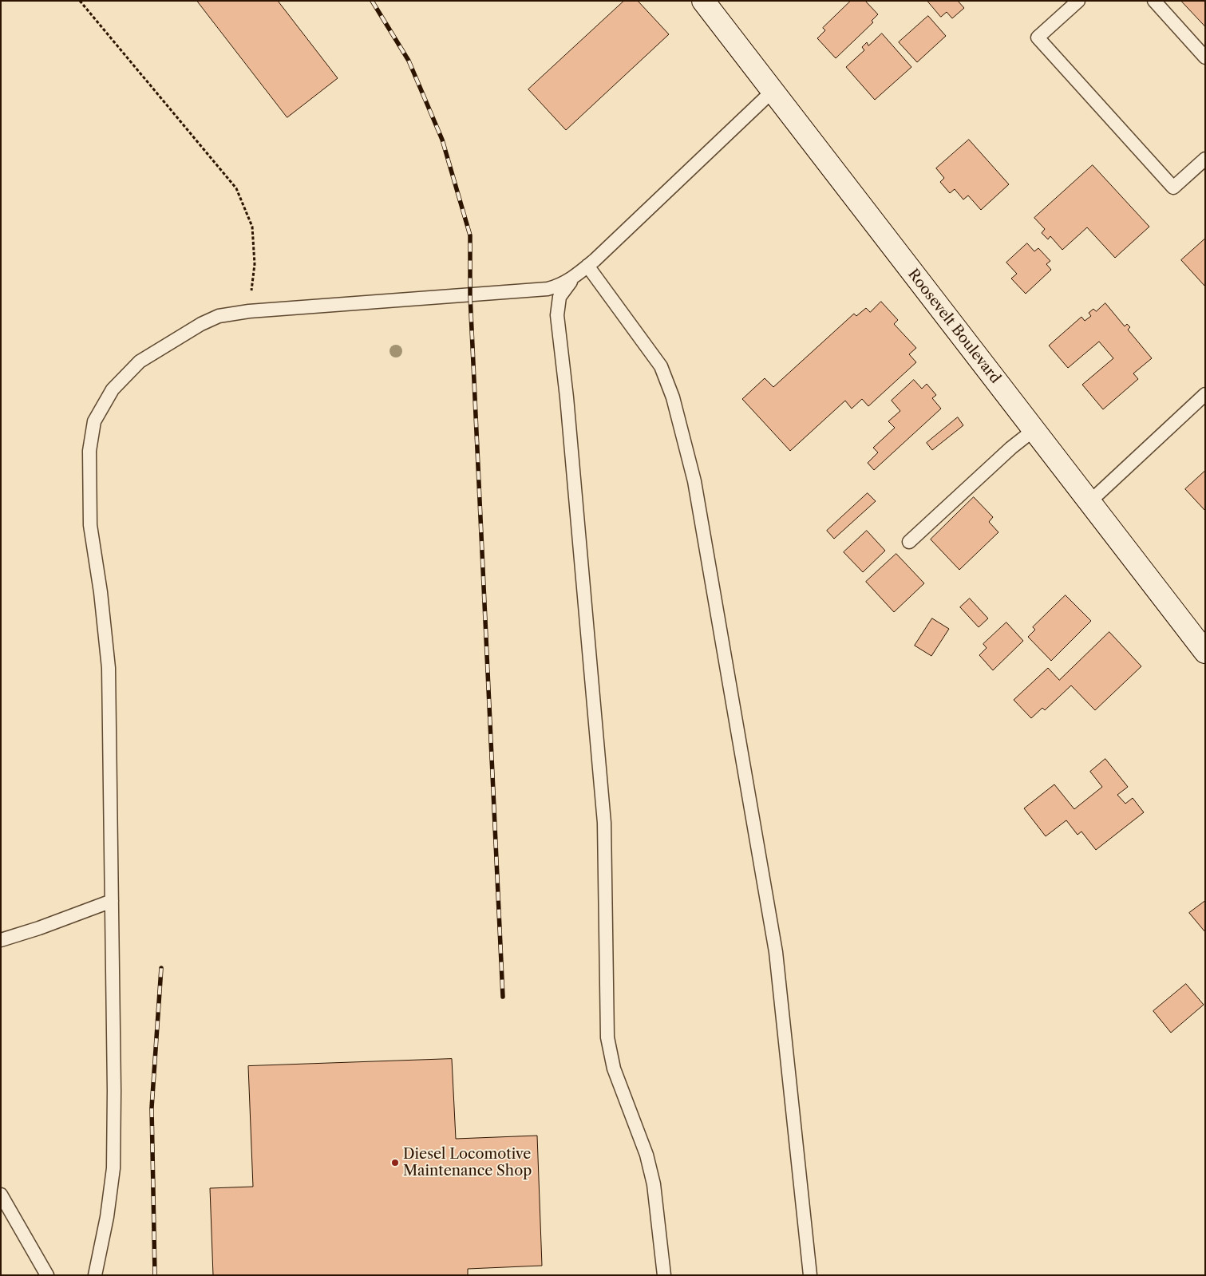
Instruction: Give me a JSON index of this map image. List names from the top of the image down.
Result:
{
  "streets": {
    "main road": ["Roosevelt Boulevard"]
  },
  "places": ["Diesel Locomotive Maintenance Shop"]
}
